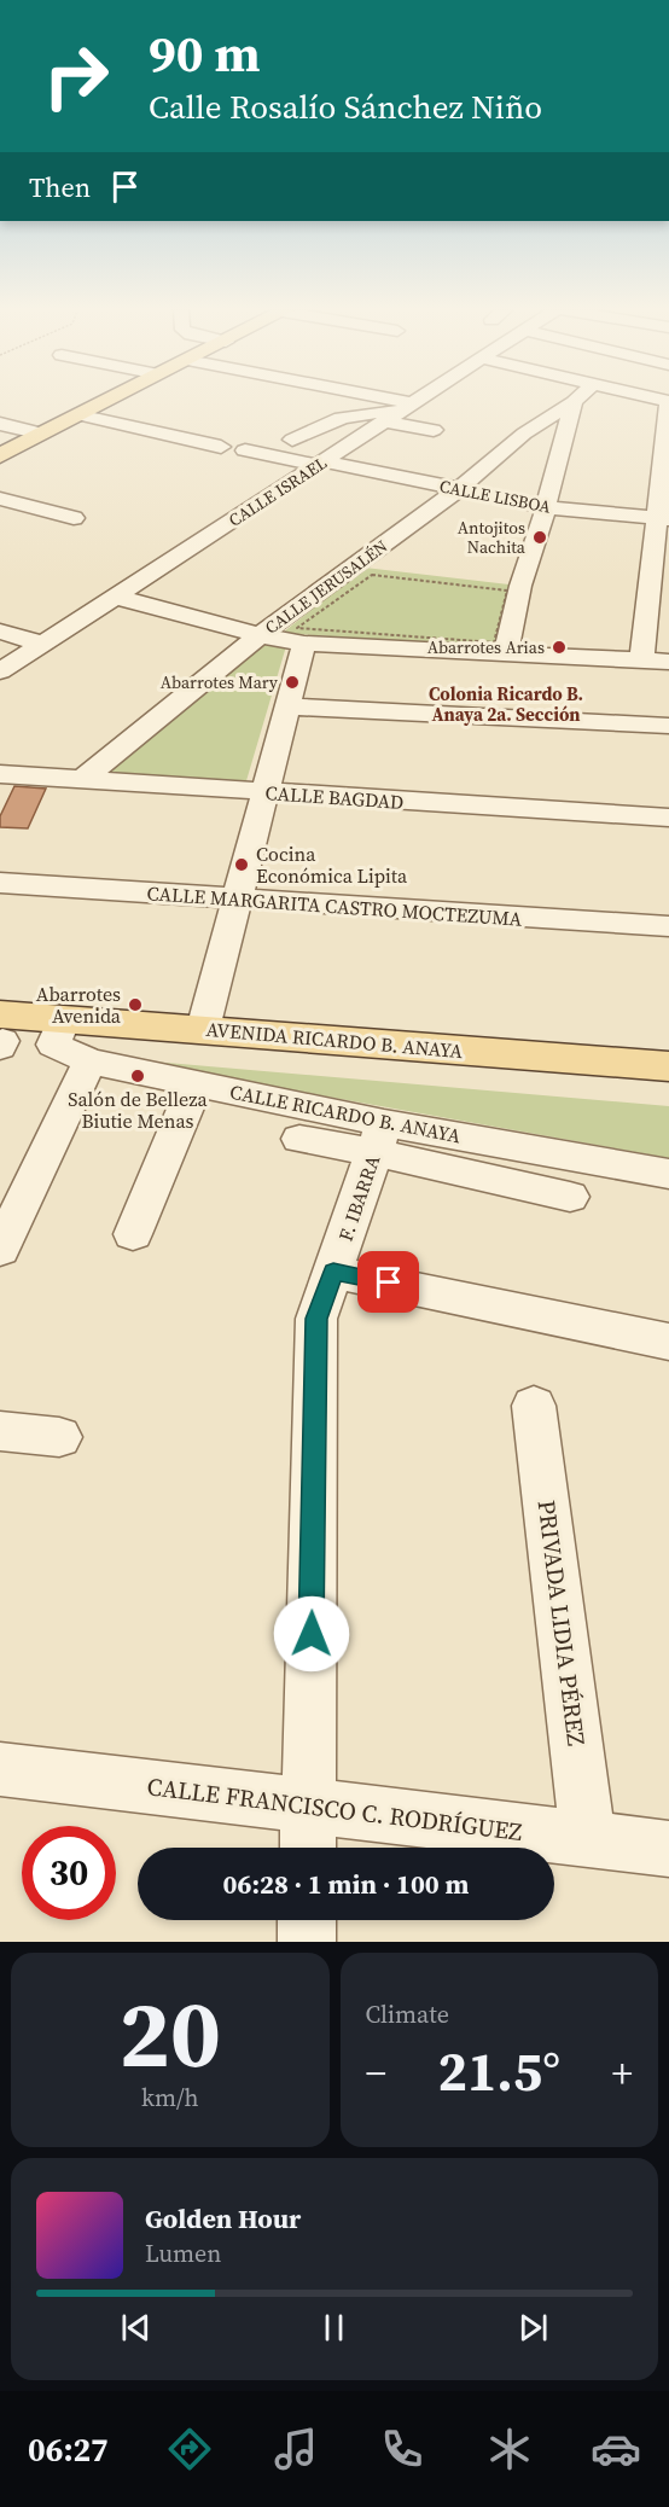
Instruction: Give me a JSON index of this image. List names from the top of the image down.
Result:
{
  "streets": {
    "main road": ["AVENIDA RICARDO B. ANAYA"],
    "street": [
      "CALLE ISRAEL",
      "CALLE LISBOA",
      "CALLE JERUSALÉN",
      "CALLE BAGDAD",
      "CALLE MARGARITA CASTRO MOCTEZUMA",
      "CALLE RICARDO B. ANAYA",
      "F. IBARRA",
      "PRIVADA LIDIA PÉREZ",
      "CALLE FRANCISCO C. RODRÍGUEZ"
    ]
  },
  "crossings": [
    ["CALLE ISRAEL", "CALLE LISBOA"],
    ["CALLE LISBOA", "CALLE JERUSALÉN"],
    ["CALLE JERUSALÉN", "CALLE BAGDAD"],
    ["AVENIDA RICARDO B. ANAYA", "CALLE RICARDO B. ANAYA"],
    ["CALLE RICARDO B. ANAYA", "F. IBARRA"],
    ["F. IBARRA", "CALLE FRANCISCO C. RODRÍGUEZ"],
    ["PRIVADA LIDIA PÉREZ", "CALLE FRANCISCO C. RODRÍGUEZ"]
  ],
  "districts": ["Colonia Ricardo B. Anaya 2a. Sección"],
  "places": [
    "Antojitos Nachita",
    "Abarrotes Arias",
    "Abarrotes Mary",
    "Cocina Económica Lipita",
    "Abarrotes Avenida",
    "Salón de Belleza Biutie Menas"
  ],
  "page": {
    "turn": ["90 m", "Calle Rosalío Sánchez Niño"],
    "then": "Then",
    "limit": "30",
    "trip": "06:28 · 1 min · 100 m",
    "tile": [
      ["20", "km/h"],
      "Climate"
    ],
    "heat": ["−", "21.5°", "+"],
    "song": ["Golden Hour", "Lumen"],
    "tabs": "06:27"
  }
}
